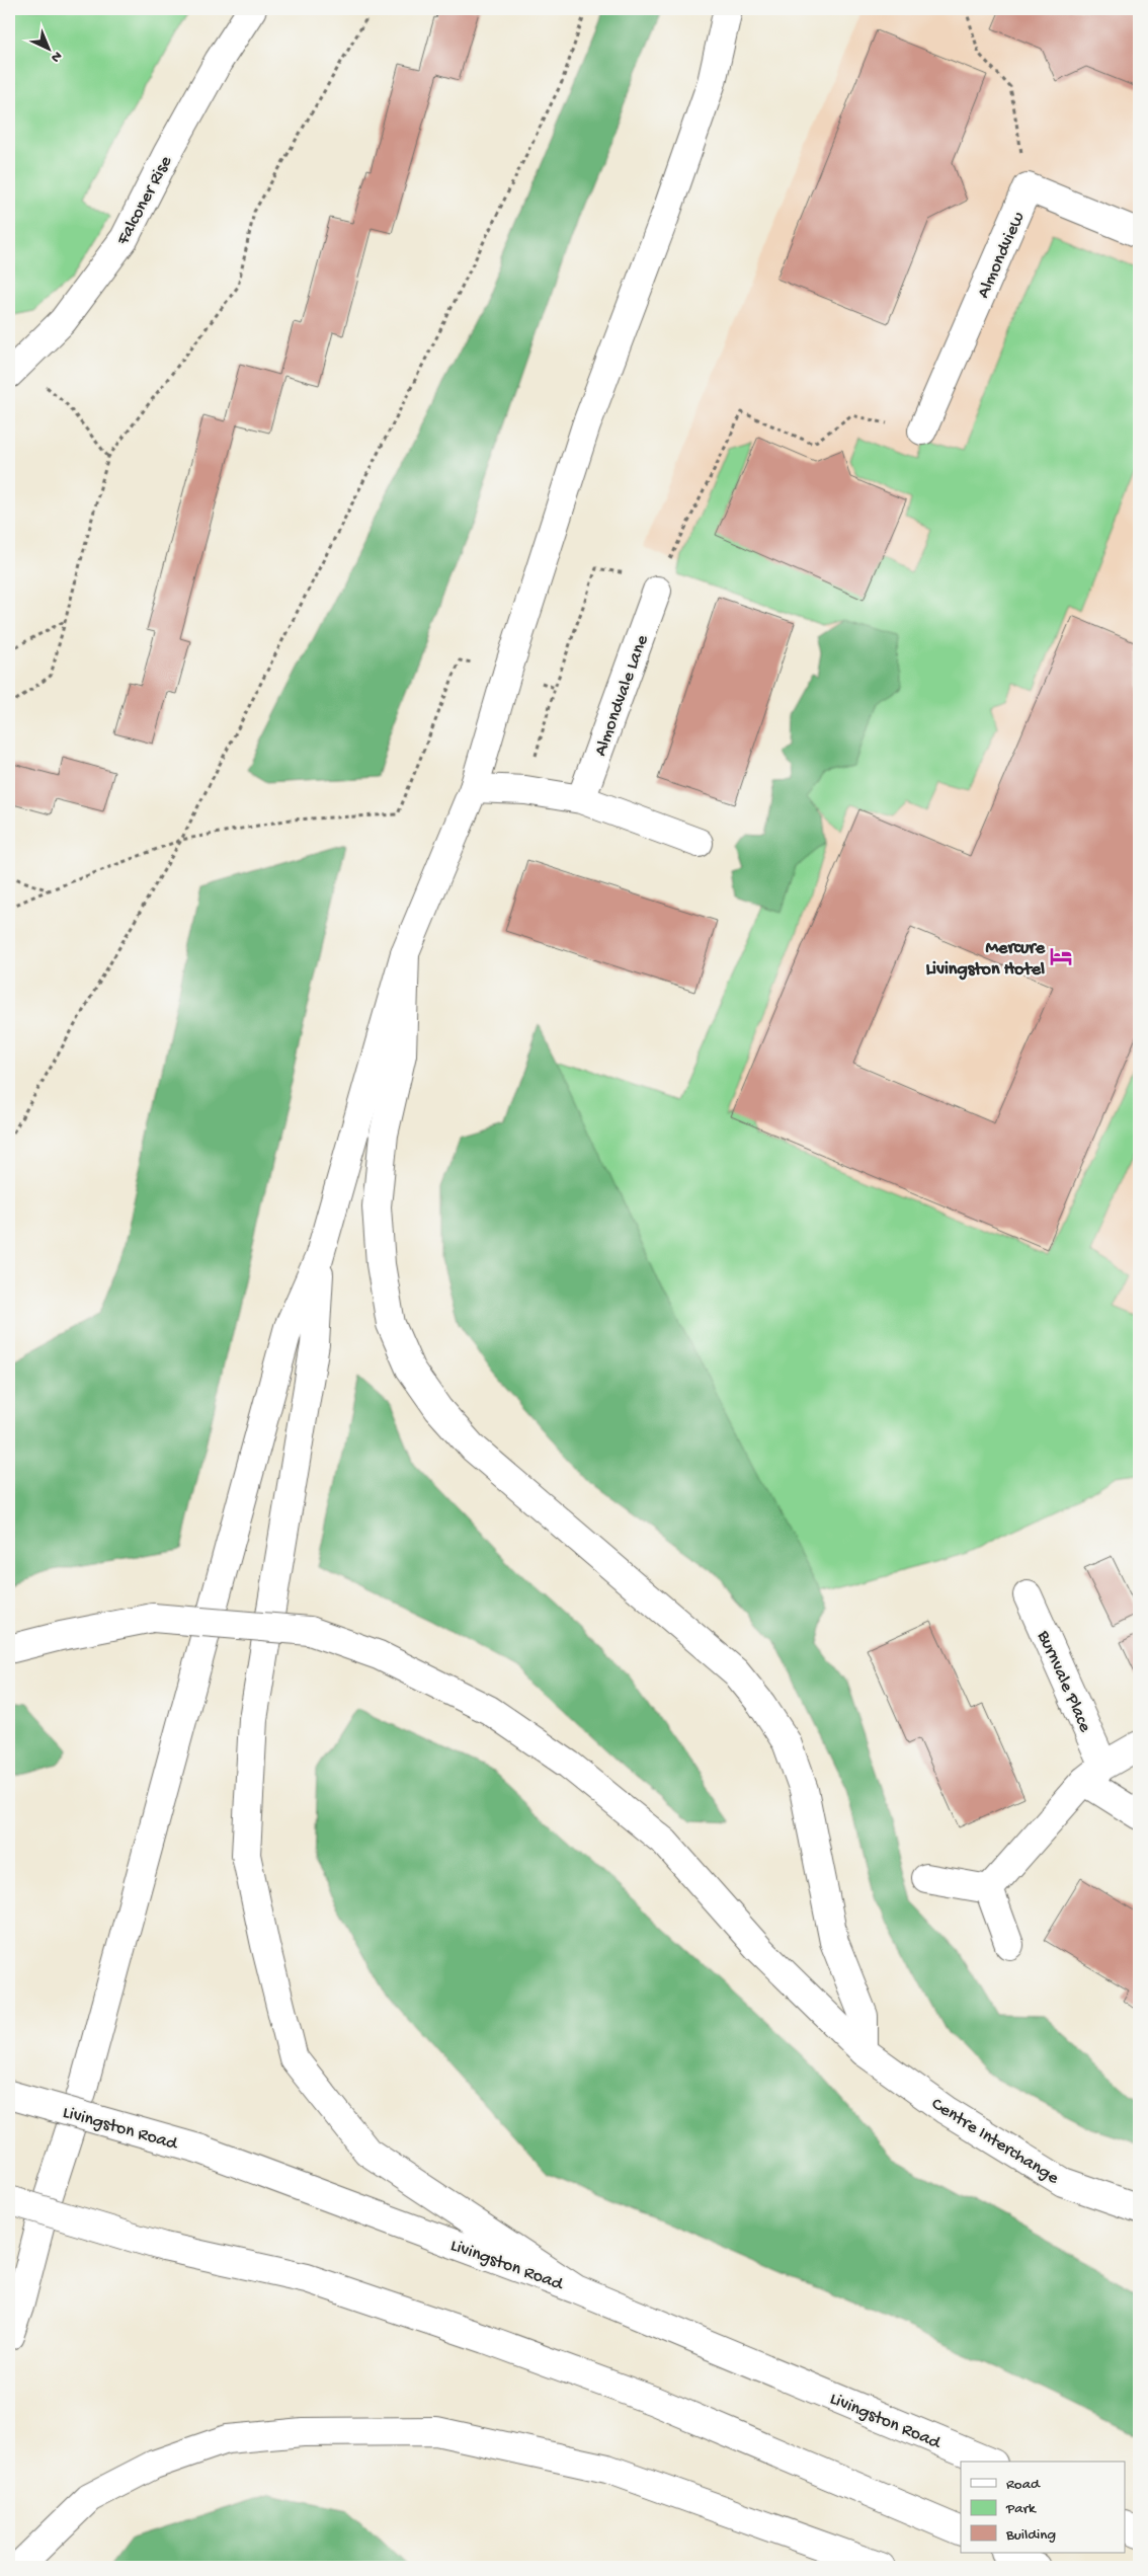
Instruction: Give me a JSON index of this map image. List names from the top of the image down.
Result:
{
  "streets": {
    "main road": [
      "Falconer Rise",
      "Almondview",
      "Almondvale Lane",
      "Burnvale Place",
      "Livingston Road",
      "Centre Interchange"
    ]
  },
  "places": {
    "hotel": ["Mercure Livingston Hotel"]
  },
  "legend": ["Road", "Park", "Building"],
  "north": "bottom right"
}
